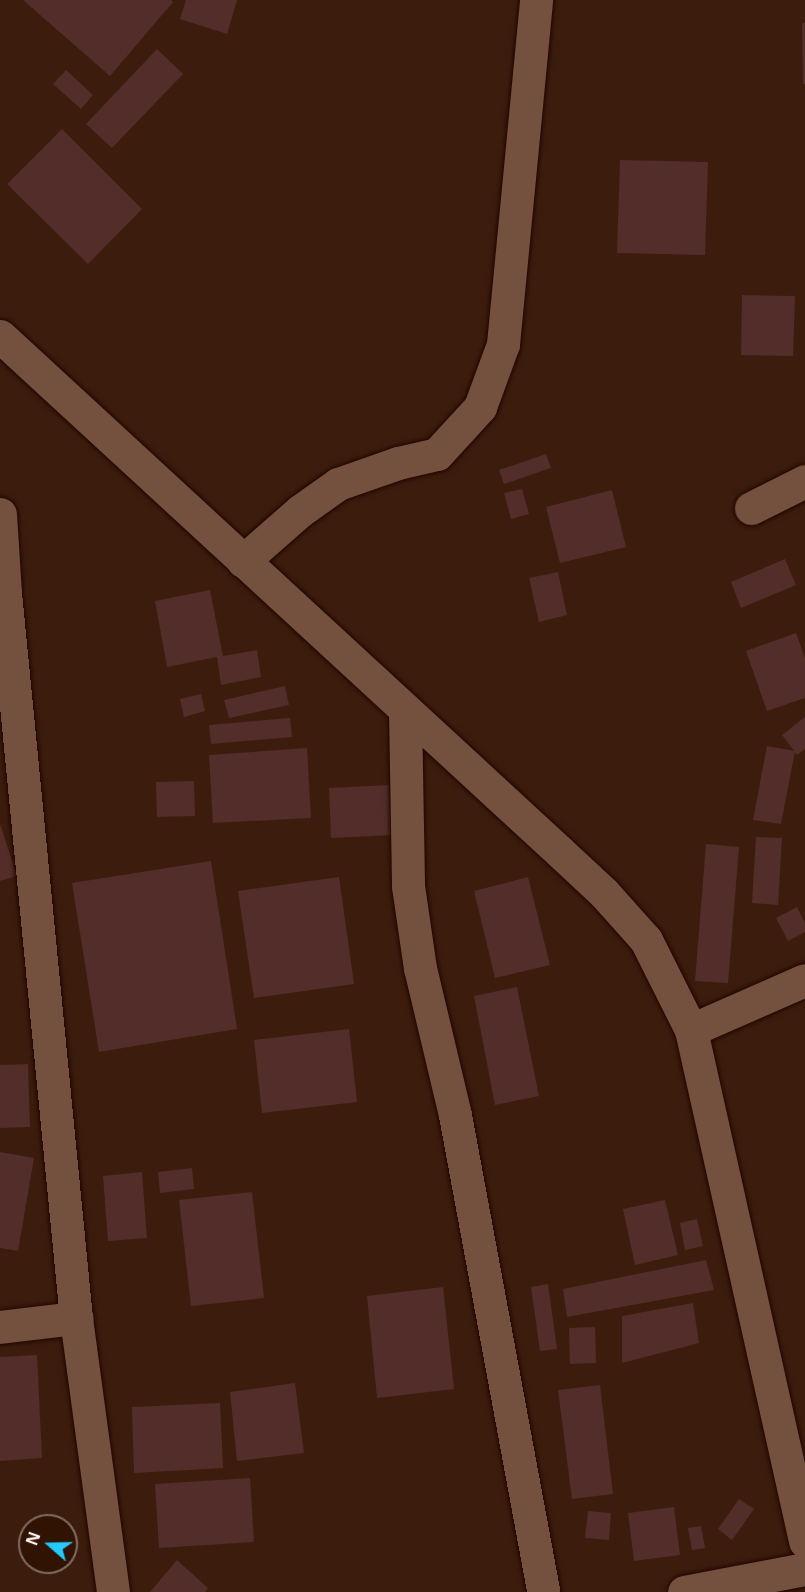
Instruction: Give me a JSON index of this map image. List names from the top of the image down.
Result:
{
  "north": "left"
}
